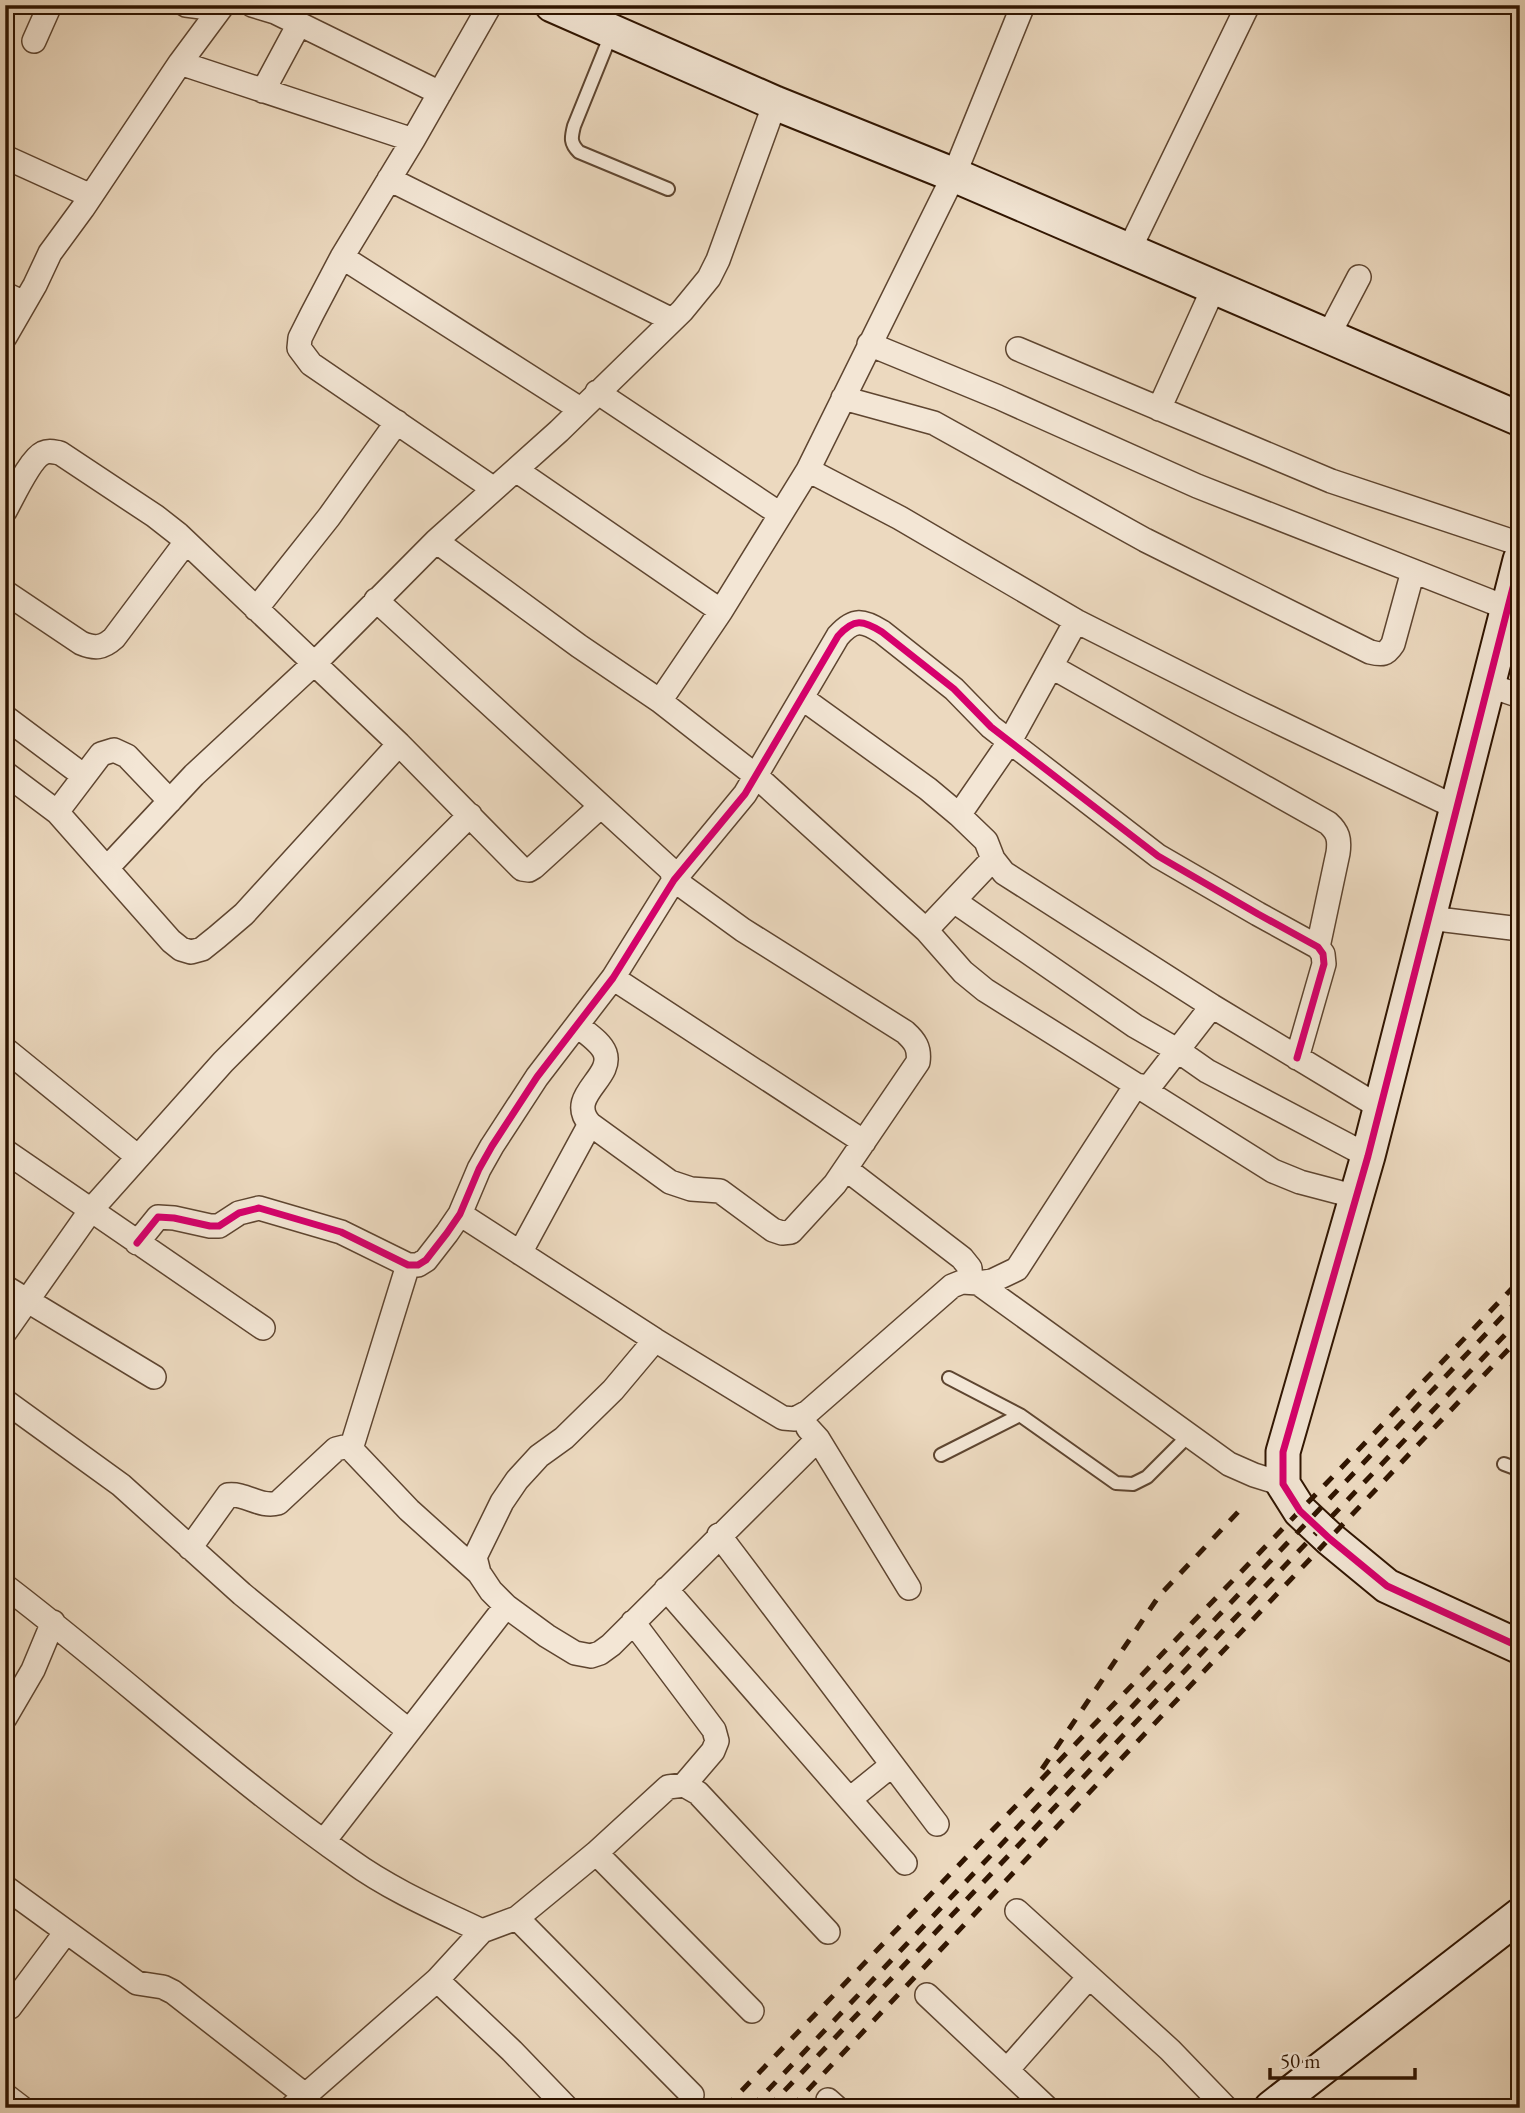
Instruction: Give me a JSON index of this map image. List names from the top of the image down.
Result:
{
  "scale_bar": "50 m"
}
